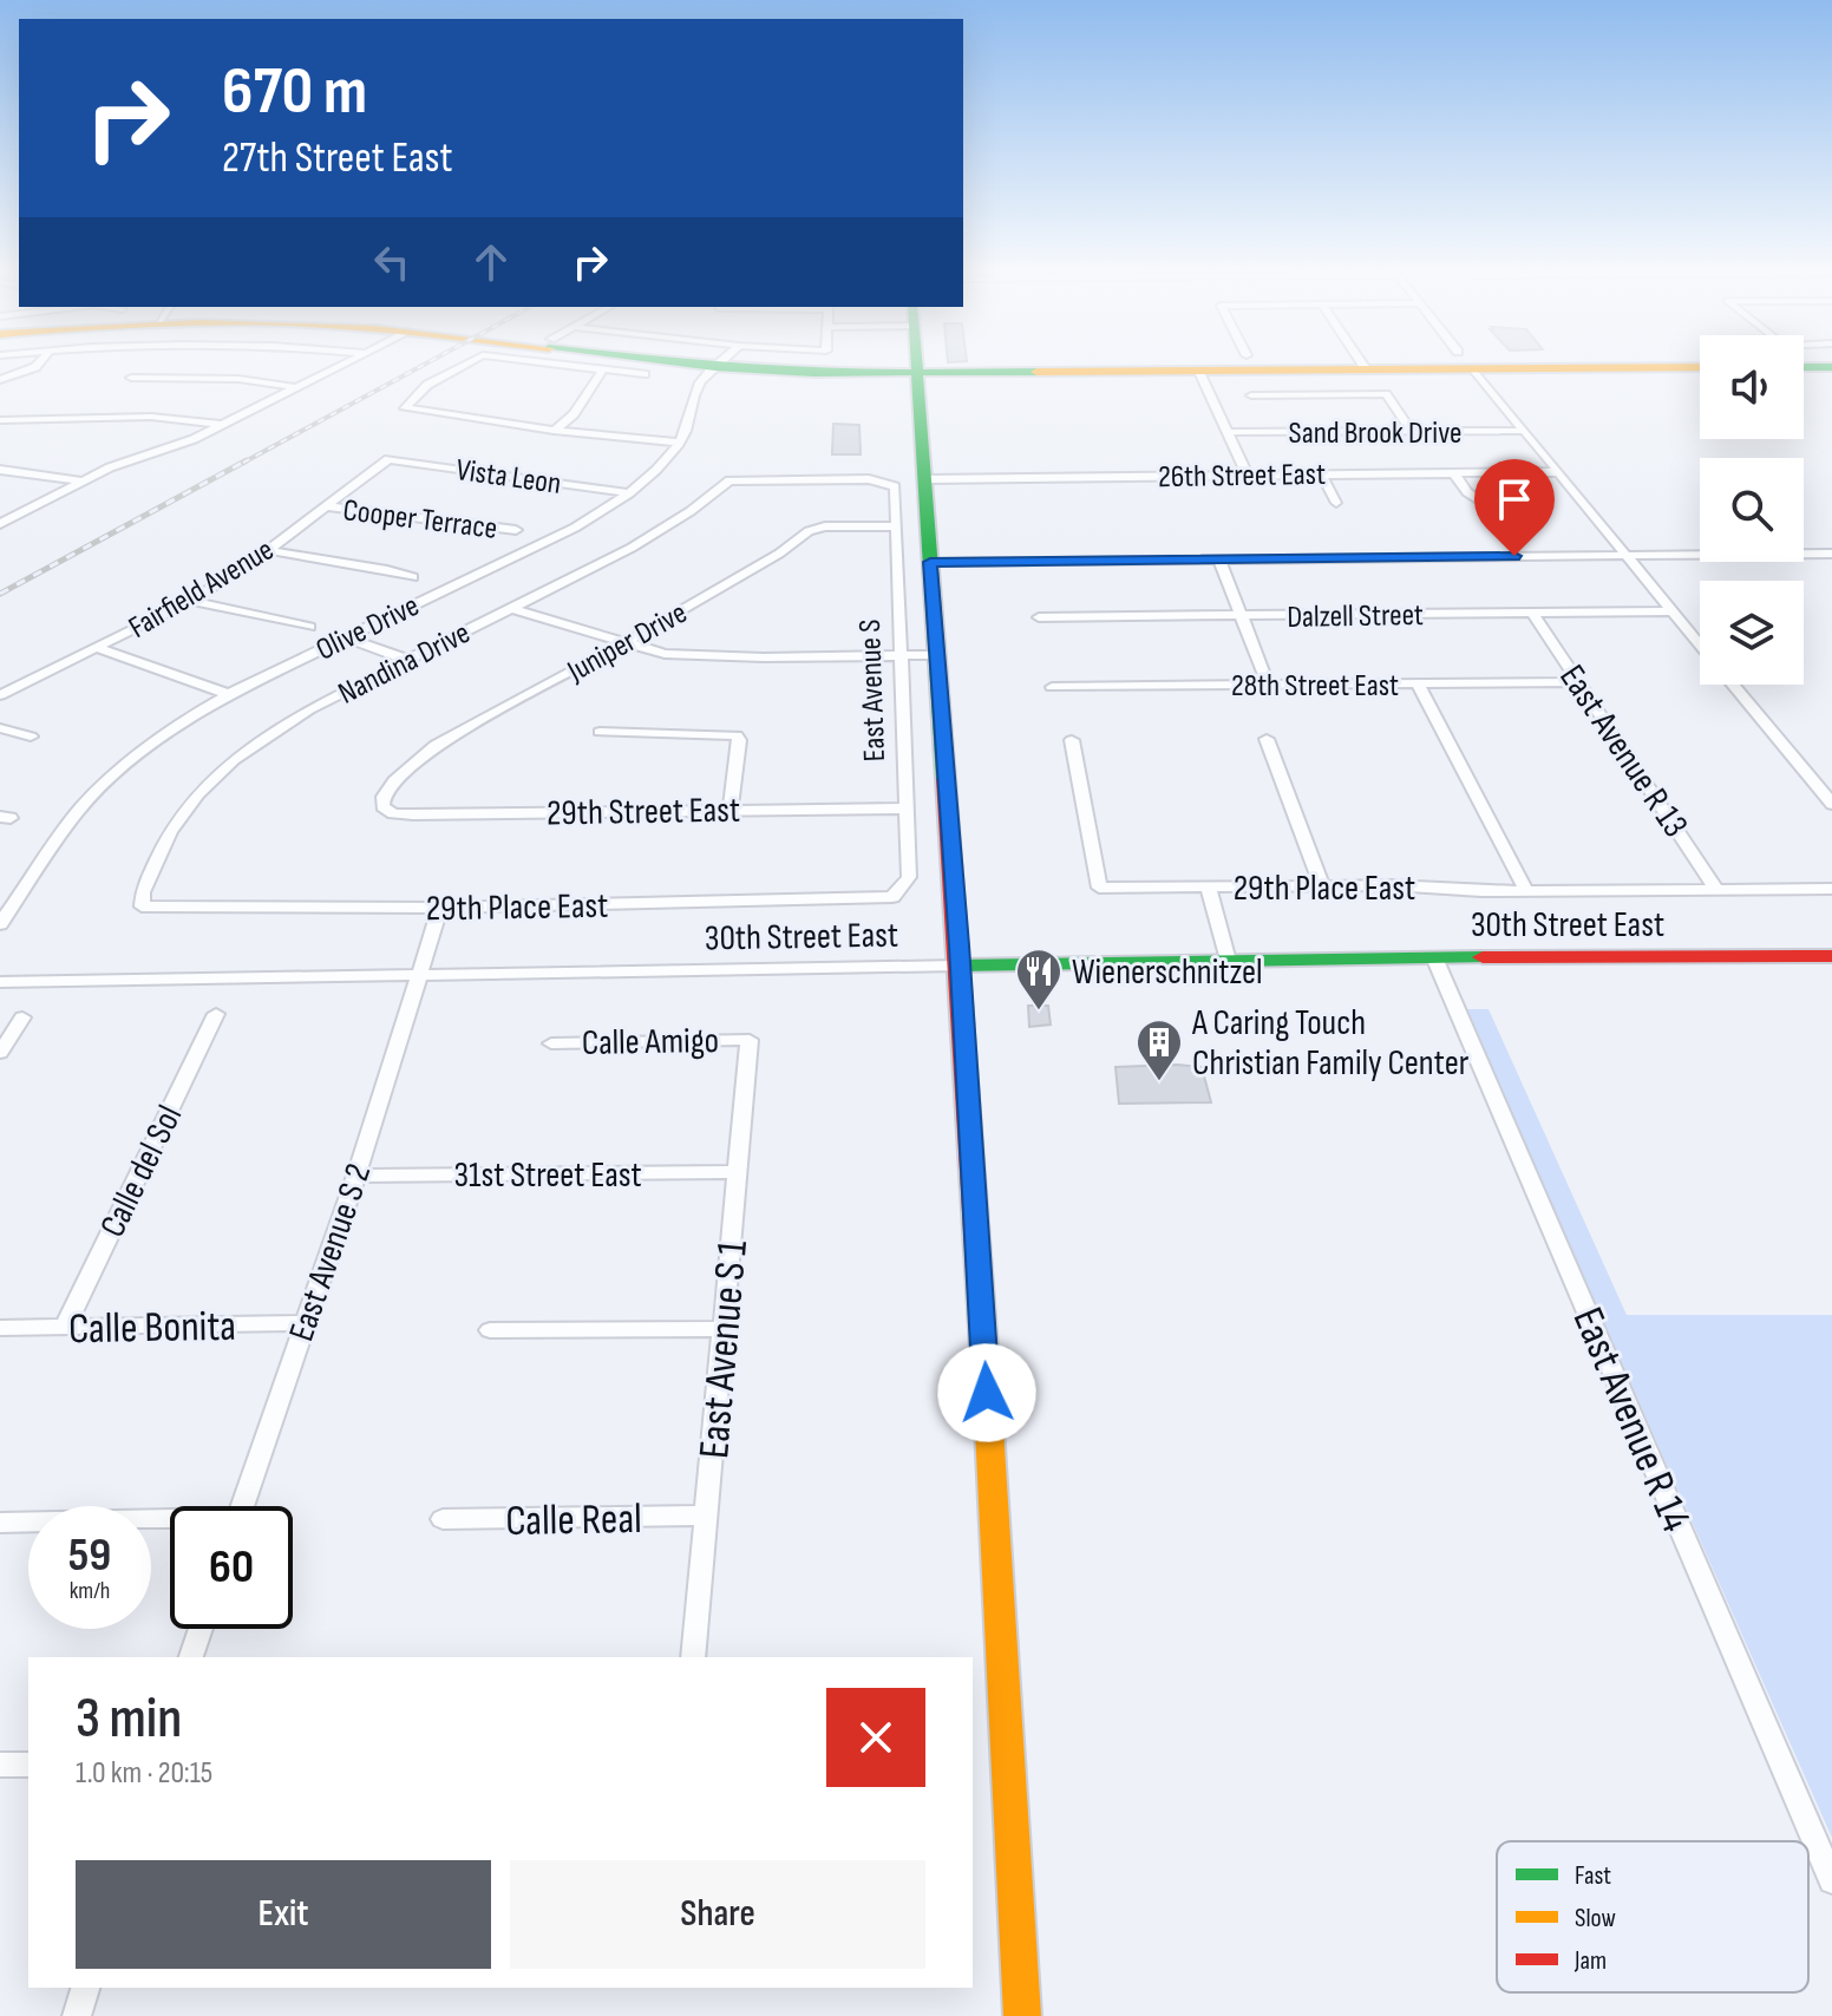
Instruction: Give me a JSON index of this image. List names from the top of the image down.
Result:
{
  "streets": {
    "main road": ["East Avenue S", "30th Street East"],
    "street": [
      "Sand Brook Drive",
      "26th Street East",
      "Vista Leon",
      "Cooper Terrace",
      "Fairfield Avenue",
      "Dalzell Street",
      "Olive Drive",
      "Juniper Drive",
      "Nandina Drive",
      "28th Street East",
      "East Avenue R 13",
      "29th Street East",
      "29th Place East",
      "Calle Amigo",
      "Calle del Sol",
      "31st Street East",
      "East Avenue S 2",
      "Calle Bonita",
      "East Avenue S 1",
      "East Avenue R 14",
      "Calle Real"
    ]
  },
  "crossings": [
    ["26th Street East", "East Avenue S"],
    ["Vista Leon", "Fairfield Avenue"],
    ["Vista Leon", "Olive Drive"],
    ["Cooper Terrace", "Fairfield Avenue"],
    ["Dalzell Street", "East Avenue R 13"],
    ["Juniper Drive", "East Avenue S"],
    ["Juniper Drive", "29th Street East"],
    ["Nandina Drive", "East Avenue S"],
    ["Nandina Drive", "29th Place East"],
    ["28th Street East", "East Avenue R 13"],
    ["East Avenue S", "29th Street East"],
    ["East Avenue S", "29th Place East"],
    ["East Avenue S", "30th Street East"],
    ["East Avenue R 13", "29th Place East"],
    ["29th Place East", "East Avenue S 2"],
    ["30th Street East", "East Avenue S 2"],
    ["30th Street East", "East Avenue R 14"],
    ["Calle Amigo", "East Avenue S 1"],
    ["Calle del Sol", "Calle Bonita"],
    ["31st Street East", "East Avenue S 2"],
    ["31st Street East", "East Avenue S 1"],
    ["East Avenue S 2", "Calle Bonita"],
    ["East Avenue S 1", "Calle Real"]
  ],
  "places": {
    "restaurant": ["Wienerschnitzel"],
    "building": ["A Caring Touch Christian Family Center"]
  },
  "legend": ["Fast", "Slow", "Jam"],
  "page": {
    "turn": ["670 m", "27th Street East"],
    "speed": "59 km/h",
    "limit": "60",
    "heading": ["3 min", "1.0 km · 20:15"],
    "buttons": ["Exit", "Share"]
  }
}
